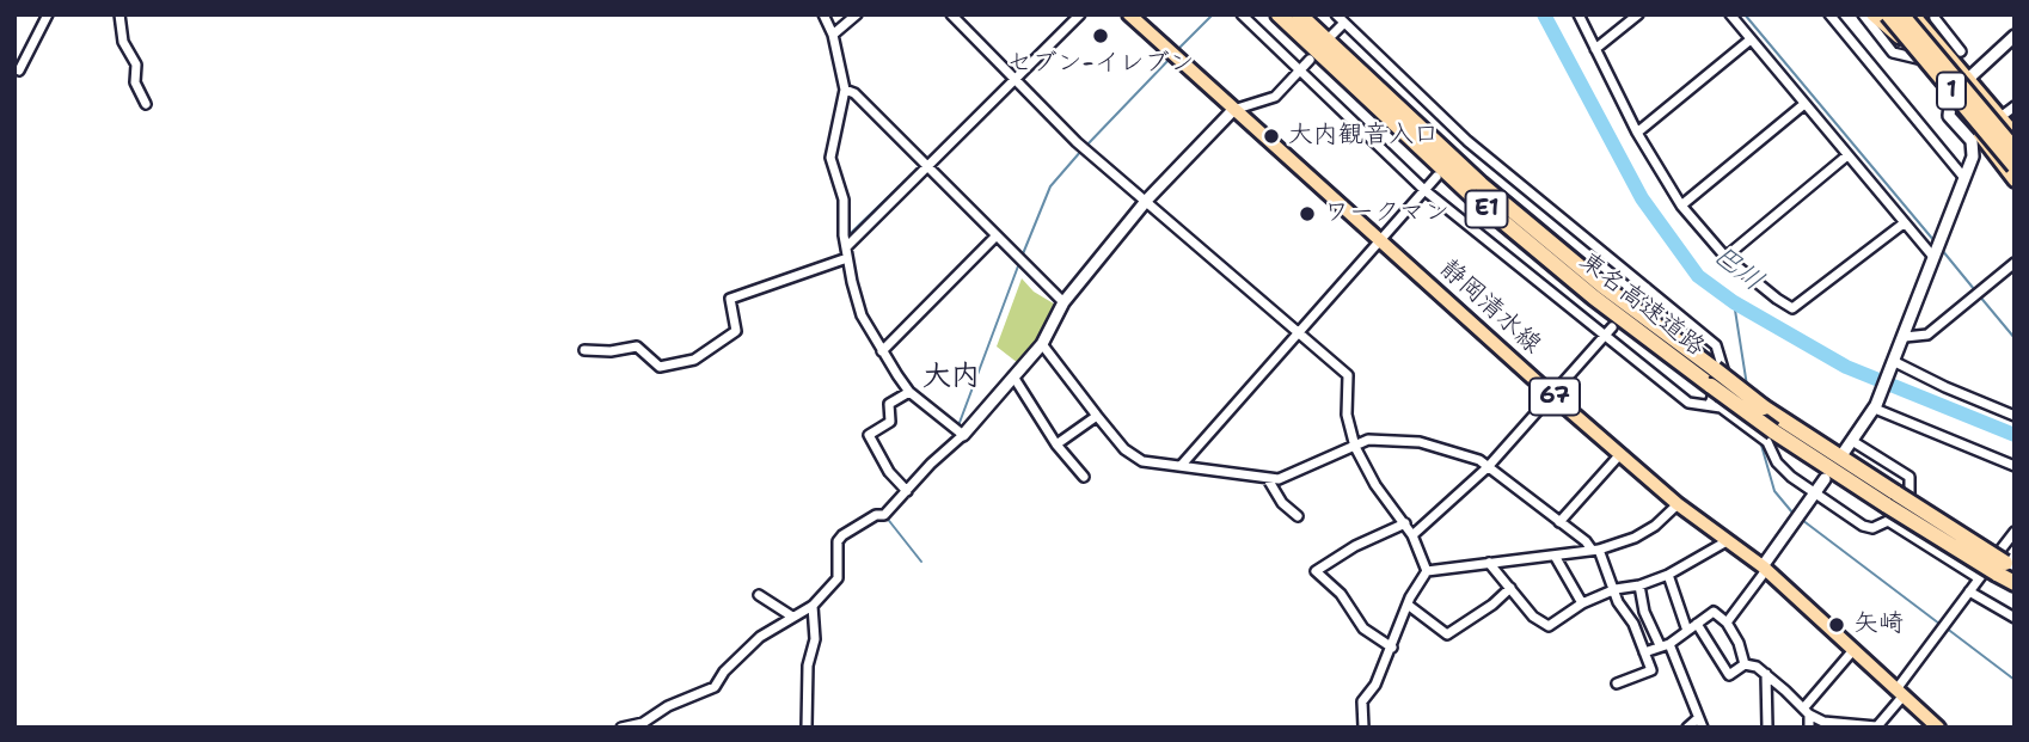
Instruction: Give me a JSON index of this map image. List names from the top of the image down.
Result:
{
  "streets": {
    "highway": ["1", "E1", "東名高速道路"],
    "main road": ["静岡清水線", "67"]
  },
  "districts": ["大内"],
  "water": ["巴川"],
  "places": [
    "セブン-イレブン",
    "大内観音入口",
    "ワークマン",
    "矢崎"
  ]
}
